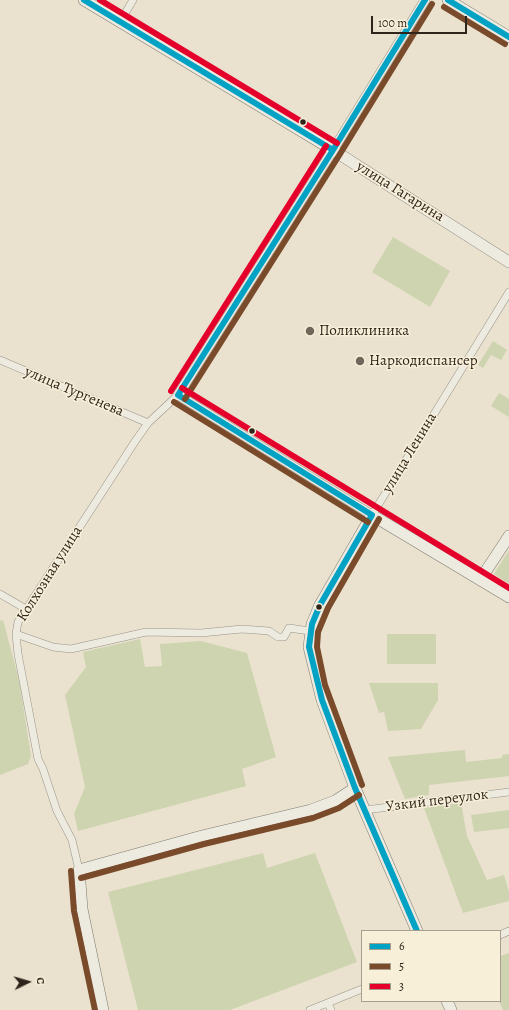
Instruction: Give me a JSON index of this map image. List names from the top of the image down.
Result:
{
  "streets": {
    "main road": ["улица Гагарина", "улица Ленина"],
    "street": ["улица Тургенева", "Колхозная улица", "Узкий переулок"]
  },
  "crossings": [
    ["улица Тургенева", "Колхозная улица"],
    ["улица Ленина", "Узкий переулок"]
  ],
  "places": ["Поликлиника", "Наркодиспансер"],
  "lines": ["transit line 6", "transit line 3", "transit line 5"],
  "legend": ["6", "5", "3"],
  "scale_bar": "100 m",
  "north": "right"
}
